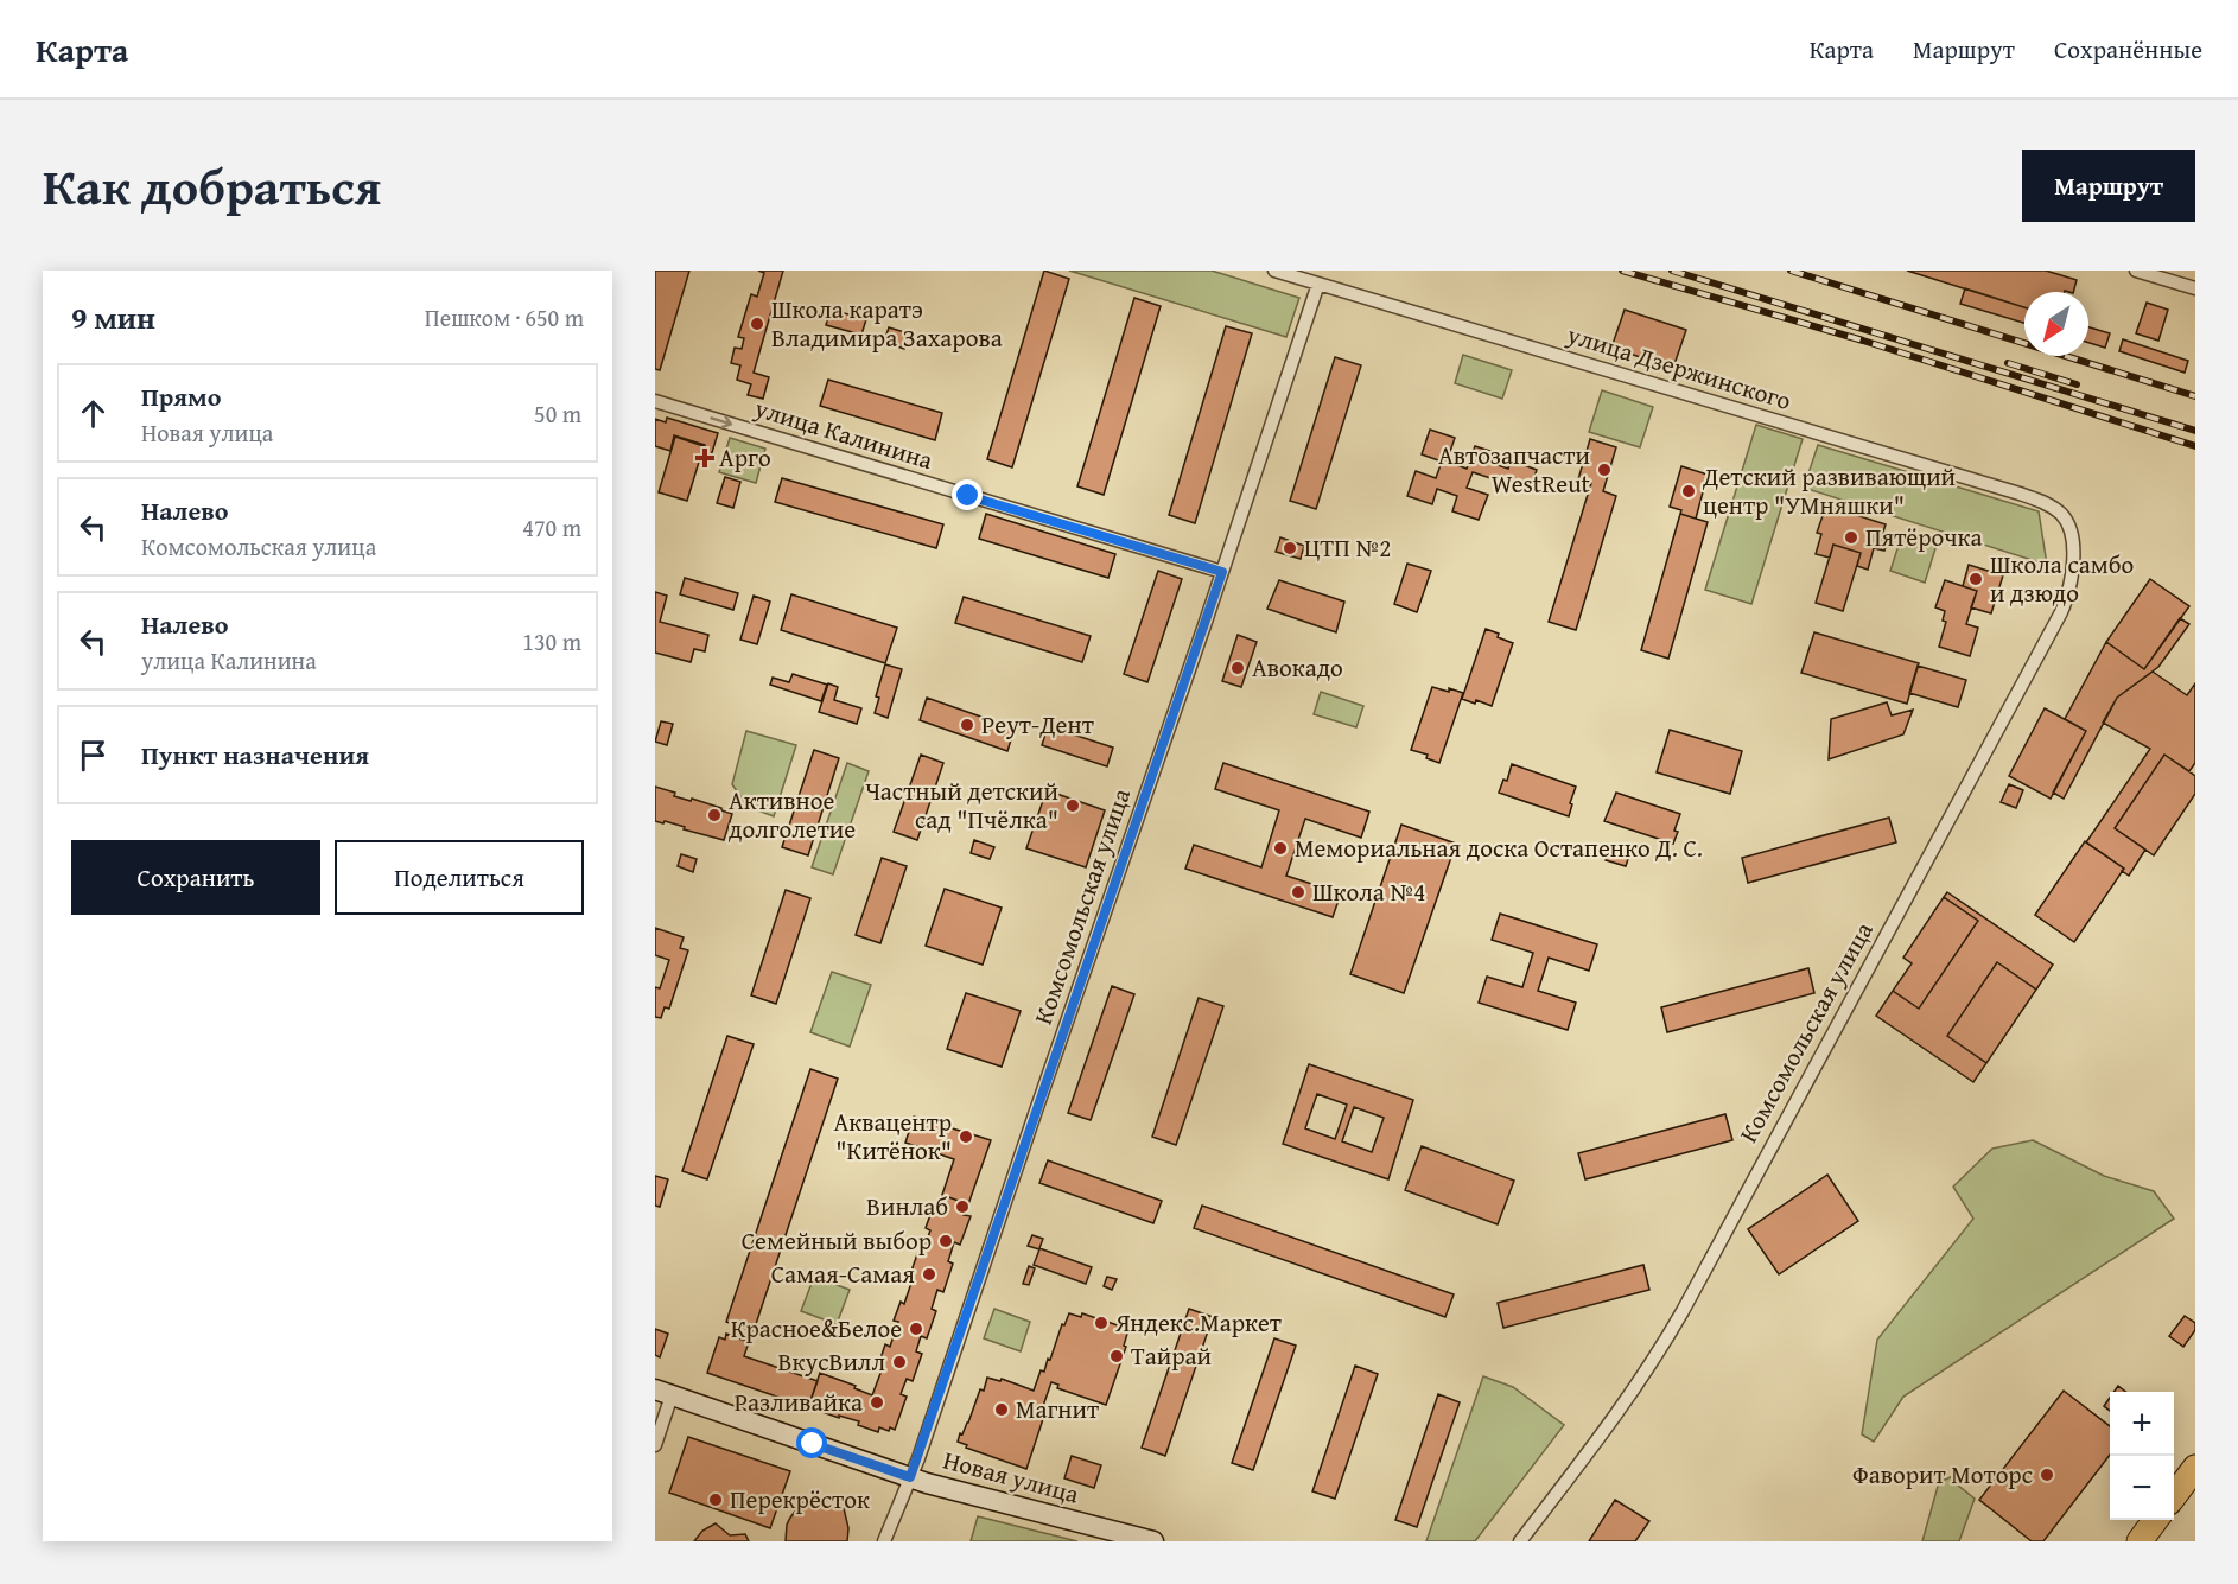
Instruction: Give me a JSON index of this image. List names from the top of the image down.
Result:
{
  "streets": {
    "street": [
      "улица Дзержинского",
      "улица Калинина",
      "Комсомольская улица",
      "Новая улица"
    ]
  },
  "crossings": [
    ["улица Дзержинского", "Комсомольская улица"],
    ["улица Калинина", "Комсомольская улица"],
    ["Комсомольская улица", "Новая улица"]
  ],
  "one_way": ["улица Калинина"],
  "places": {
    "other": [
      "Школа каратэ Владимира Захарова",
      "Автозапчасти WestReut",
      "Детский развивающий центр \"УМняшки\"",
      "Пятёрочка",
      "ЦТП №2",
      "Школа самбо и дзюдо",
      "Авокадо",
      "Реут-Дент",
      "Частный детский сад \"Пчёлка\"",
      "Активное долголетие",
      "Мемориальная доска Остапенко Д. С.",
      "Школа №4",
      "Аквацентр \"Китёнок\"",
      "Винлаб",
      "Семейный выбор",
      "Самая-Самая",
      "Яндекс.Маркет",
      "Красное&Белое",
      "Тайрай",
      "ВкусВилл",
      "Разливайка",
      "Магнит",
      "Фаворит Моторс",
      "Перекрёсток"
    ],
    "health": ["Арго"]
  },
  "north": "bottom left",
  "page": {
    "header": "Карта",
    "nav": ["Карта", "Маршрут", "Сохранённые"],
    "title": "Как добраться",
    "buttons": [
      "Маршрут",
      ["Сохранить", "Поделиться"]
    ],
    "heading": ["9 мин", "Пешком · 650 m"],
    "list": [
      ["Прямо", "Новая улица", "50 m"],
      ["Налево", "Комсомольская улица", "470 m"],
      ["Налево", "улица Калинина", "130 m"],
      "Пункт назначения"
    ],
    "map_buttons": ["+", "−"]
  }
}
